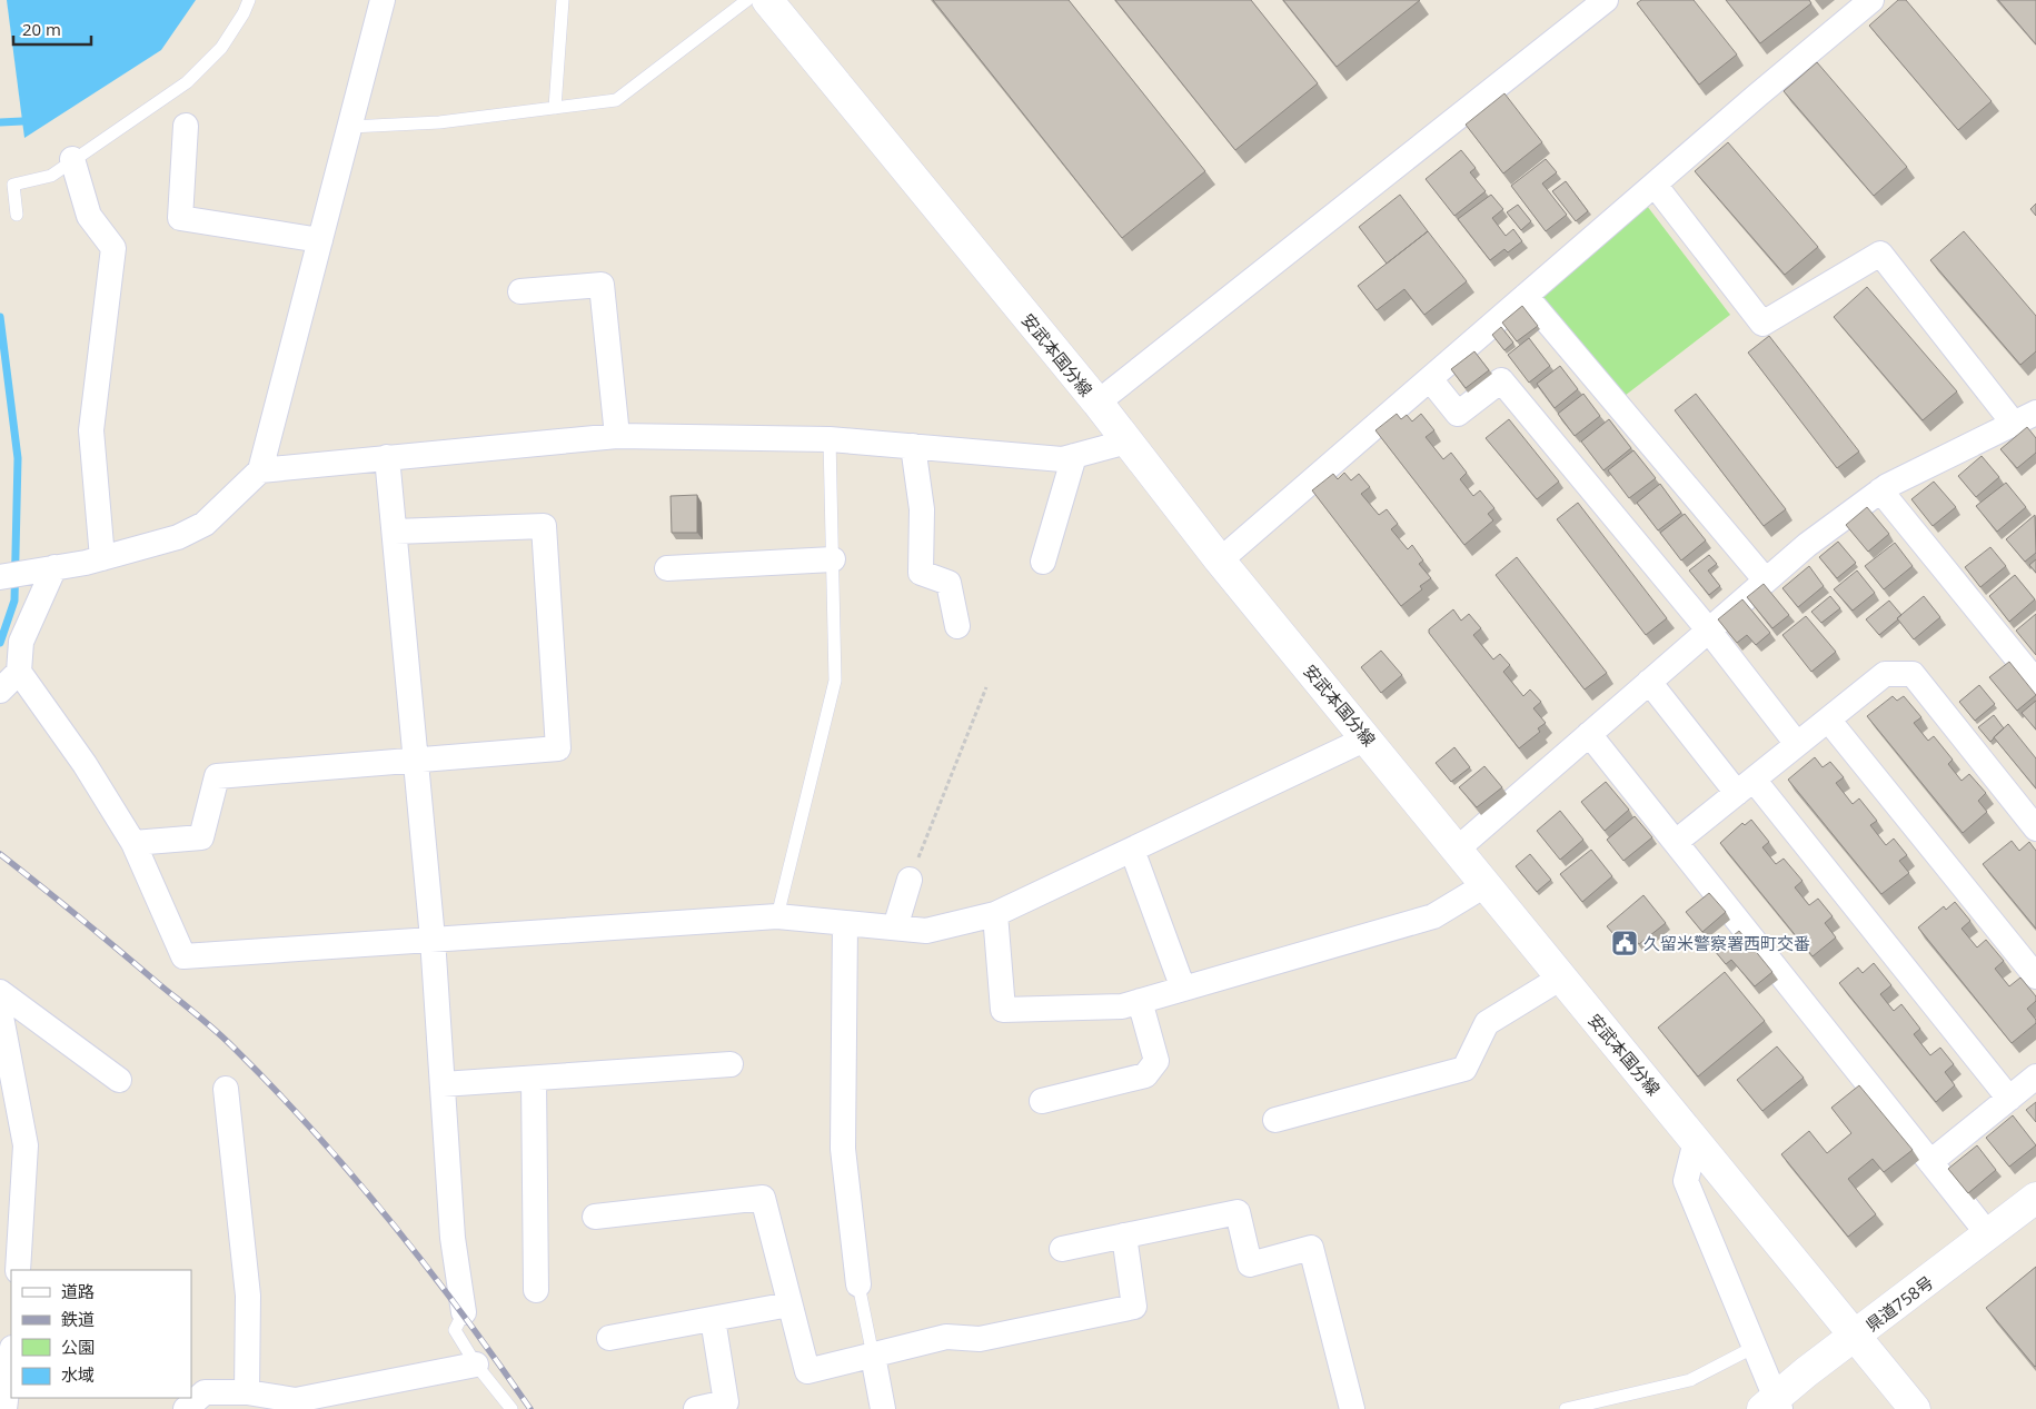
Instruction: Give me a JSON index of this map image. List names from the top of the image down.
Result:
{
  "streets": {
    "main road": ["安武本国分線", "県道758号"]
  },
  "crossings": [
    ["安武本国分線", "県道758号"]
  ],
  "places": {
    "public building": ["久留米警察署西町交番"]
  },
  "legend": [
    "道路",
    "鉄道",
    "公園",
    "水域"
  ],
  "scale_bar": "20 m"
}
